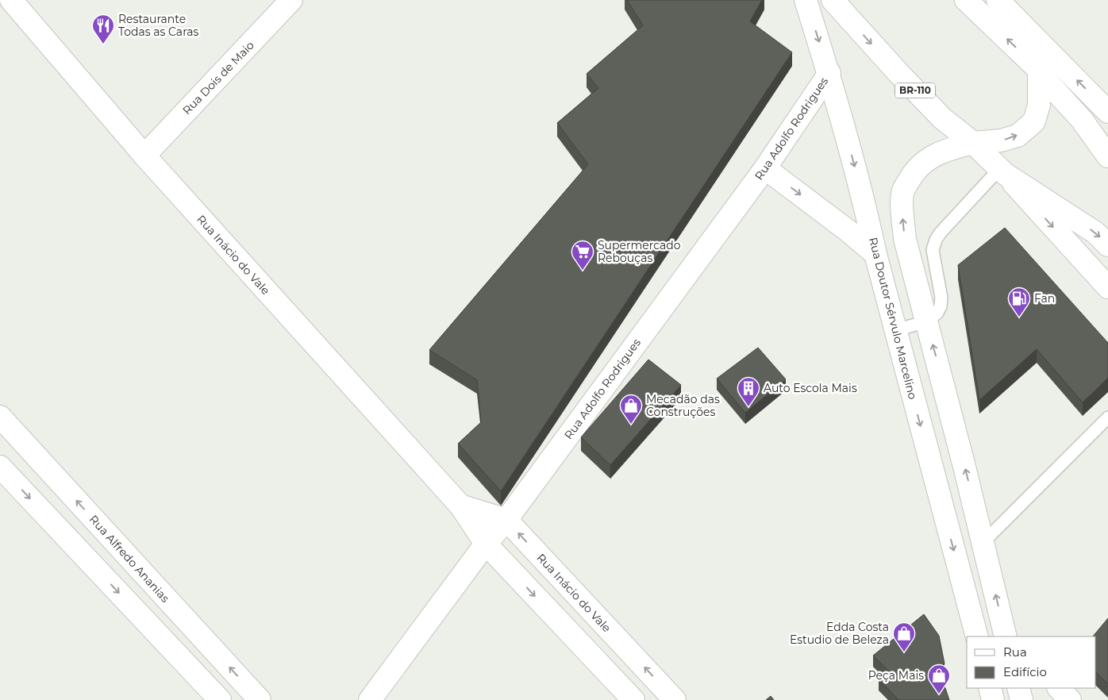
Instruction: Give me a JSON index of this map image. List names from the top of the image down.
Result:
{
  "streets": {
    "street": [
      "Rua Dois de Maio",
      "BR-110",
      "Rua Adolfo Rodrigues",
      "Rua Inácio do Vale",
      "Rua Doutor Sérvulo Marcelino",
      "Rua Alfredo Ananias"
    ]
  },
  "crossings": [
    ["Rua Dois de Maio", "Rua Inácio do Vale"],
    ["Rua Adolfo Rodrigues", "Rua Inácio do Vale"],
    ["Rua Adolfo Rodrigues", "Rua Doutor Sérvulo Marcelino"]
  ],
  "places": {
    "restaurant": ["Restaurante Todas as Caras"],
    "supermarket": ["Supermercado Rebouças"],
    "fuel station": ["Fan"],
    "building": ["Auto Escola Mais"],
    "shop": ["Mecadão das Construções", "Edda Costa Estudio de Beleza", "Peça Mais"]
  },
  "legend": ["Rua", "Edifício"]
}
